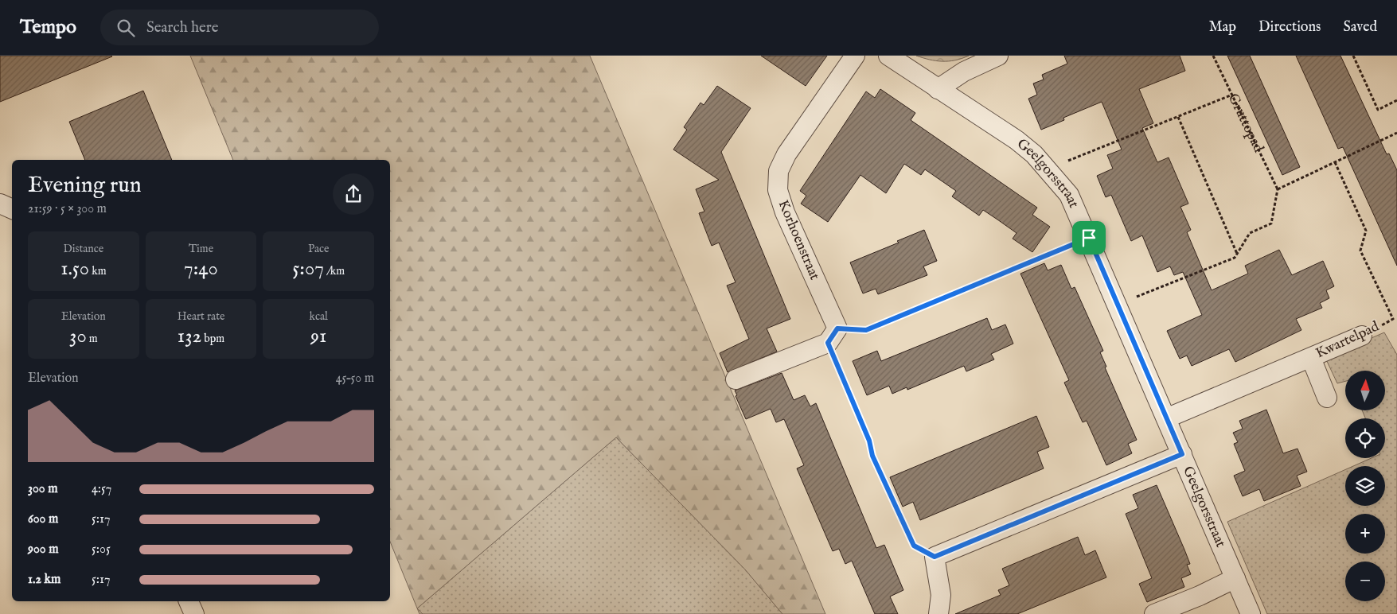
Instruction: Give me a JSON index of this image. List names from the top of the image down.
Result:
{
  "streets": {
    "street": ["Geelgorsstraat", "Korhoenstraat", "Kwartelpad"],
    "path": ["Gruttopad"]
  },
  "crossings": [
    ["Geelgorsstraat", "Kwartelpad"]
  ],
  "north": "top",
  "page": {
    "header": "Tempo",
    "search": "Search here",
    "nav": ["Map", "Directions", "Saved"],
    "heading": ["Evening run", "21:59 · 5 × 300 m"],
    "stats": [
      ["Distance", "1.50 km"],
      ["Time", "7:40"],
      ["Pace", "5:07 /km"],
      ["Elevation", "30 m"],
      ["Heart rate", "132 bpm"],
      ["kcal", "91"]
    ],
    "chart": ["Elevation", "45–50 m"],
    "map_buttons": ["+", "−"],
    "list": [
      {
        "name": "300 m",
        "note": "4:57"
      },
      {
        "name": "600 m",
        "note": "5:17"
      },
      {
        "name": "900 m",
        "note": "5:05"
      },
      {
        "name": "1.2 km",
        "note": "5:17"
      }
    ]
  }
}
